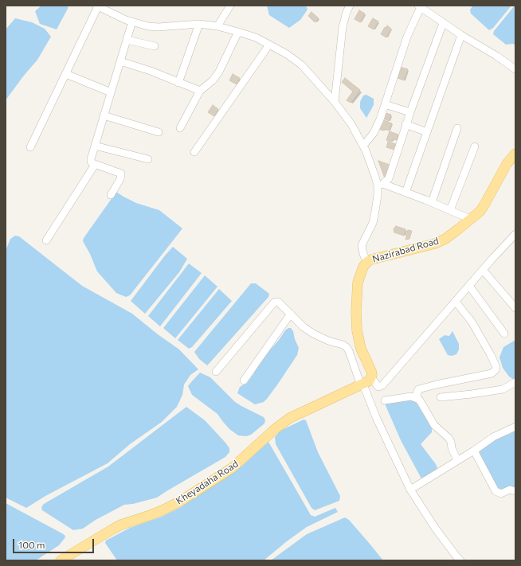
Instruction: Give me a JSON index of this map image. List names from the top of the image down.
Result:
{
  "streets": {
    "main road": ["Nazirabad Road", "Kheyadaha Road"]
  },
  "crossings": [
    ["Nazirabad Road", "Kheyadaha Road"]
  ],
  "scale_bar": "100 m"
}
